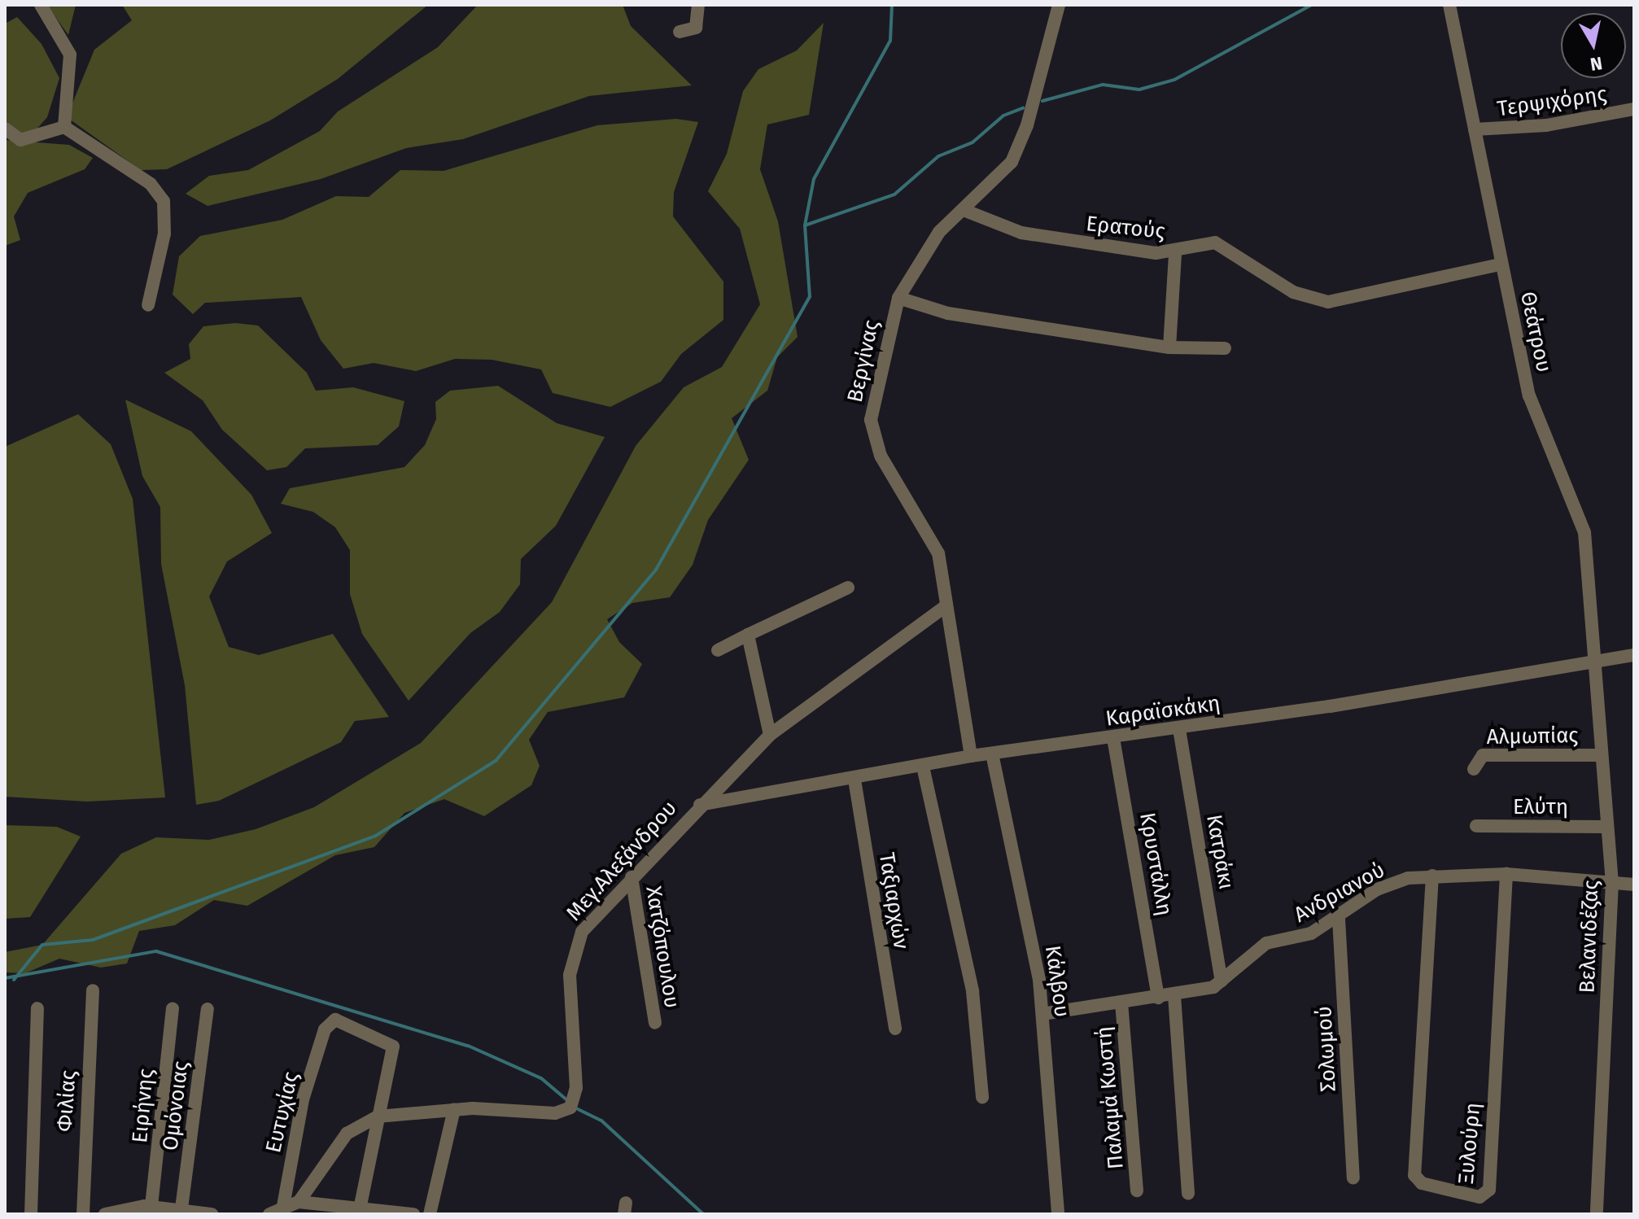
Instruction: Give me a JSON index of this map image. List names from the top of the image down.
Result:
{
  "streets": {
    "street": [
      "Τερψιχόρης",
      "Ερατούς",
      "Θεάτρου",
      "Βεργίνας",
      "Καραϊσκάκη",
      "Αλμωπίας",
      "Ελύτη",
      "Κατράκι",
      "Μεγ.Αλεξάνδρου",
      "Κρυστάλλη",
      "Ανδριανού",
      "Ταξιαρχών",
      "Βελανιδέζας",
      "Χατζόπουλου",
      "Κάλβου",
      "Σολωμού",
      "Παλαμά Κωστή",
      "Φιλίας",
      "Ειρήνης",
      "Ομόνοιας",
      "Ευτυχίας",
      "Ξυλούρη"
    ]
  },
  "crossings": [
    ["Τερψιχόρης", "Θεάτρου"],
    ["Ερατούς", "Θεάτρου"],
    ["Ερατούς", "Βεργίνας"],
    ["Θεάτρου", "Καραϊσκάκη"],
    ["Θεάτρου", "Βελανιδέζας"],
    ["Βεργίνας", "Καραϊσκάκη"],
    ["Βεργίνας", "Μεγ.Αλεξάνδρου"],
    ["Καραϊσκάκη", "Κατράκι"],
    ["Καραϊσκάκη", "Μεγ.Αλεξάνδρου"],
    ["Καραϊσκάκη", "Κρυστάλλη"],
    ["Καραϊσκάκη", "Ταξιαρχών"],
    ["Καραϊσκάκη", "Βελανιδέζας"],
    ["Καραϊσκάκη", "Κάλβου"],
    ["Αλμωπίας", "Βελανιδέζας"],
    ["Ελύτη", "Βελανιδέζας"],
    ["Κατράκι", "Ανδριανού"],
    ["Μεγ.Αλεξάνδρου", "Χατζόπουλου"],
    ["Μεγ.Αλεξάνδρου", "Ευτυχίας"],
    ["Κρυστάλλη", "Ανδριανού"],
    ["Ανδριανού", "Βελανιδέζας"],
    ["Ανδριανού", "Κάλβου"],
    ["Ανδριανού", "Σολωμού"],
    ["Ανδριανού", "Παλαμά Κωστή"],
    ["Ανδριανού", "Ξυλούρη"]
  ],
  "north": "bottom"
}
